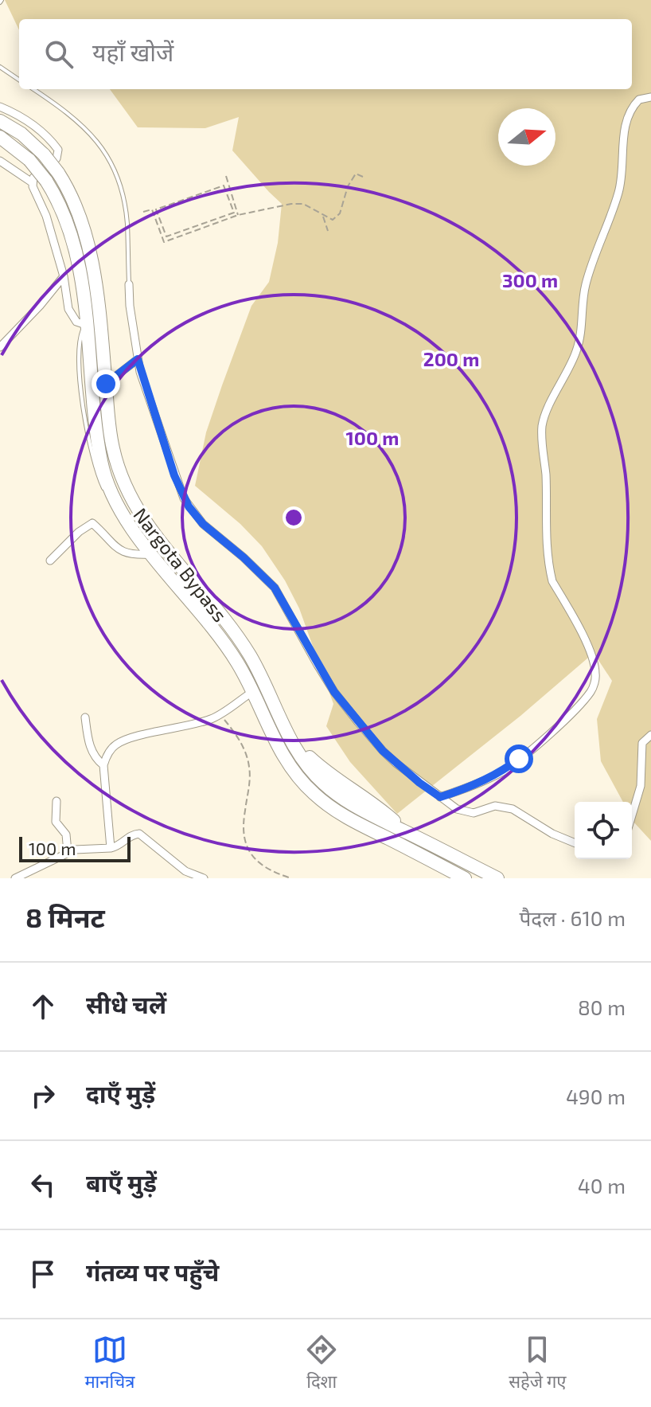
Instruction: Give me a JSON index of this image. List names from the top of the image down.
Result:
{
  "streets": {
    "highway": ["Nargota Bypass"]
  },
  "scale_bar": "100 m",
  "north": "right",
  "page": {
    "search": "यहाँ खोजें",
    "scale": "100 m",
    "heading": ["8 मिनट", "पैदल · 610 m"],
    "list": [
      ["सीधे चलें", "80 m"],
      ["दाएँ मुड़ें", "490 m"],
      ["बाएँ मुड़ें", "40 m"],
      "गंतव्य पर पहुँचे"
    ],
    "nav": ["मानचित्र", "दिशा", "सहेजे गए"]
  },
  "rings": ["300 m", "200 m", "100 m"]
}
